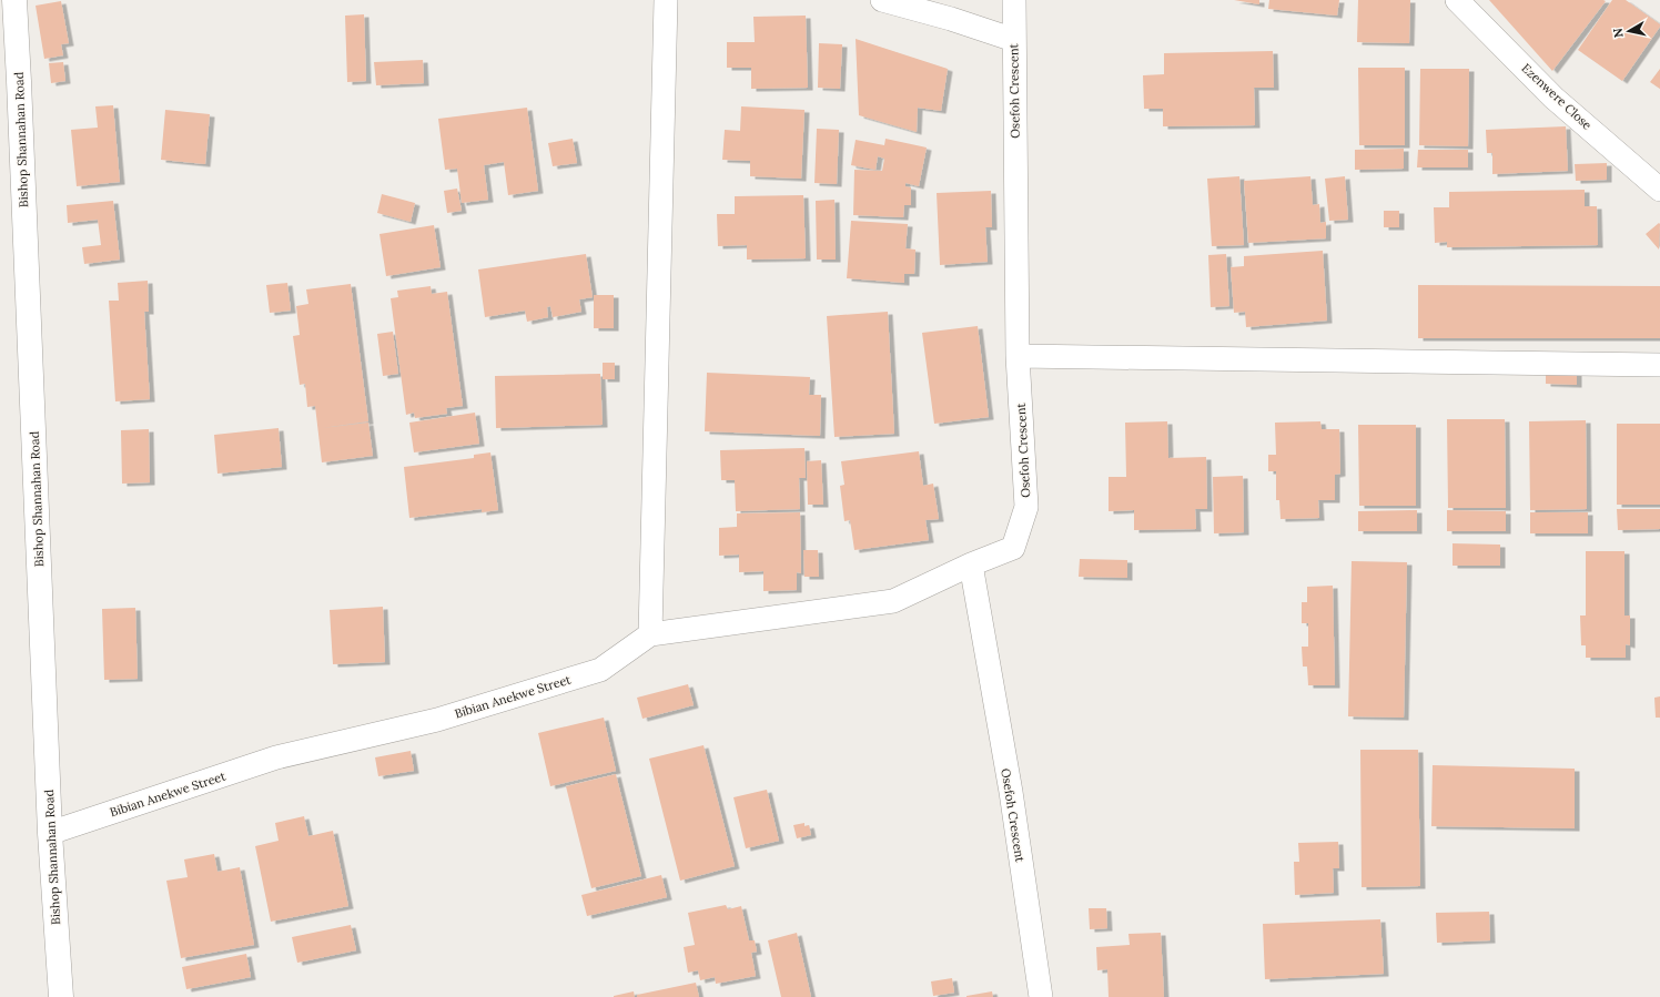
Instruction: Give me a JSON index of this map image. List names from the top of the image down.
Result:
{
  "streets": {
    "main road": ["Bishop Shannahan Road"],
    "street": ["Osefoh Crescent", "Ezenwere Close", "Bibian Anekwe Street"]
  },
  "crossings": [
    ["Osefoh Crescent", "Bibian Anekwe Street"],
    ["Bishop Shannahan Road", "Bibian Anekwe Street"]
  ],
  "north": "left"
}
